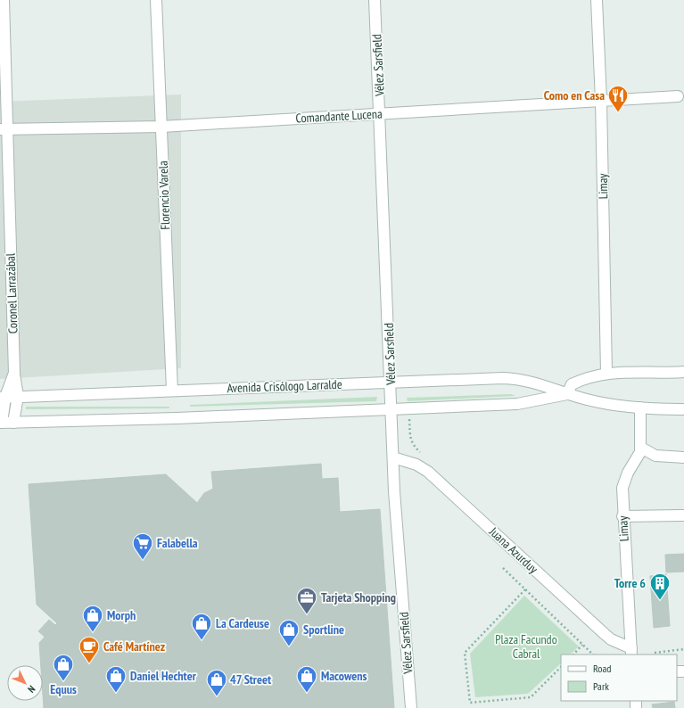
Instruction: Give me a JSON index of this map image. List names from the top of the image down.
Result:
{
  "streets": {
    "street": [
      "Vélez Sarsfield",
      "Comandante Lucena",
      "Limay",
      "Florencio Varela",
      "Coronel Larrazábal",
      "Avenida Crisólogo Larralde",
      "Juana Azurduy"
    ]
  },
  "crossings": [
    ["Vélez Sarsfield", "Comandante Lucena"],
    ["Vélez Sarsfield", "Avenida Crisólogo Larralde"],
    ["Vélez Sarsfield", "Juana Azurduy"],
    ["Comandante Lucena", "Limay"],
    ["Comandante Lucena", "Florencio Varela"],
    ["Comandante Lucena", "Coronel Larrazábal"],
    ["Limay", "Avenida Crisólogo Larralde"],
    ["Limay", "Juana Azurduy"],
    ["Florencio Varela", "Avenida Crisólogo Larralde"],
    ["Coronel Larrazábal", "Avenida Crisólogo Larralde"]
  ],
  "parks": ["Plaza Facundo Cabral"],
  "places": {
    "restaurant": ["Como en Casa"],
    "supermarket": ["Falabella"],
    "building": ["Torre 6"],
    "office": ["Tarjeta Shopping"],
    "shop": [
      "Morph",
      "La Cardeuse",
      "Sportline",
      "Equus",
      "Daniel Hechter",
      "Macowens",
      "47 Street"
    ],
    "cafe": ["Café Martínez"]
  },
  "legend": ["Road", "Park"],
  "north": "bottom right"
}
